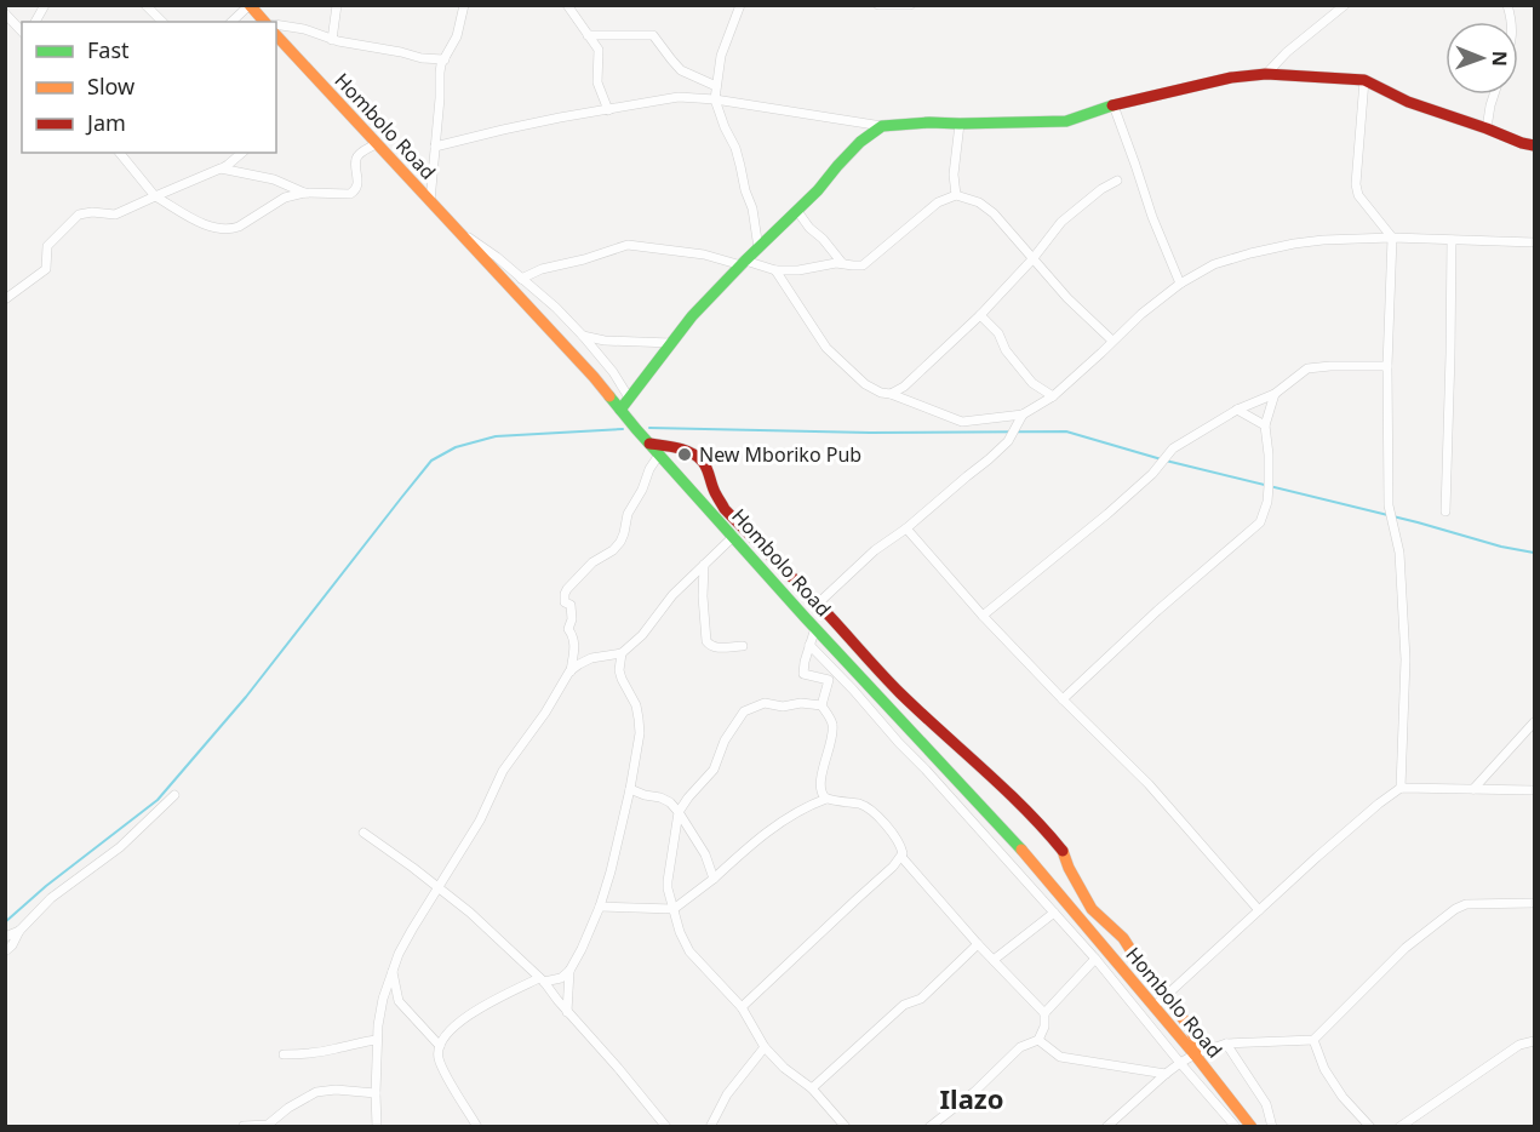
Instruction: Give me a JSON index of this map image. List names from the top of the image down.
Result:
{
  "streets": {
    "street": ["Hombolo Road"]
  },
  "districts": ["Ilazo"],
  "places": ["New Mboriko Pub"],
  "legend": ["Fast", "Slow", "Jam"],
  "north": "right"
}
